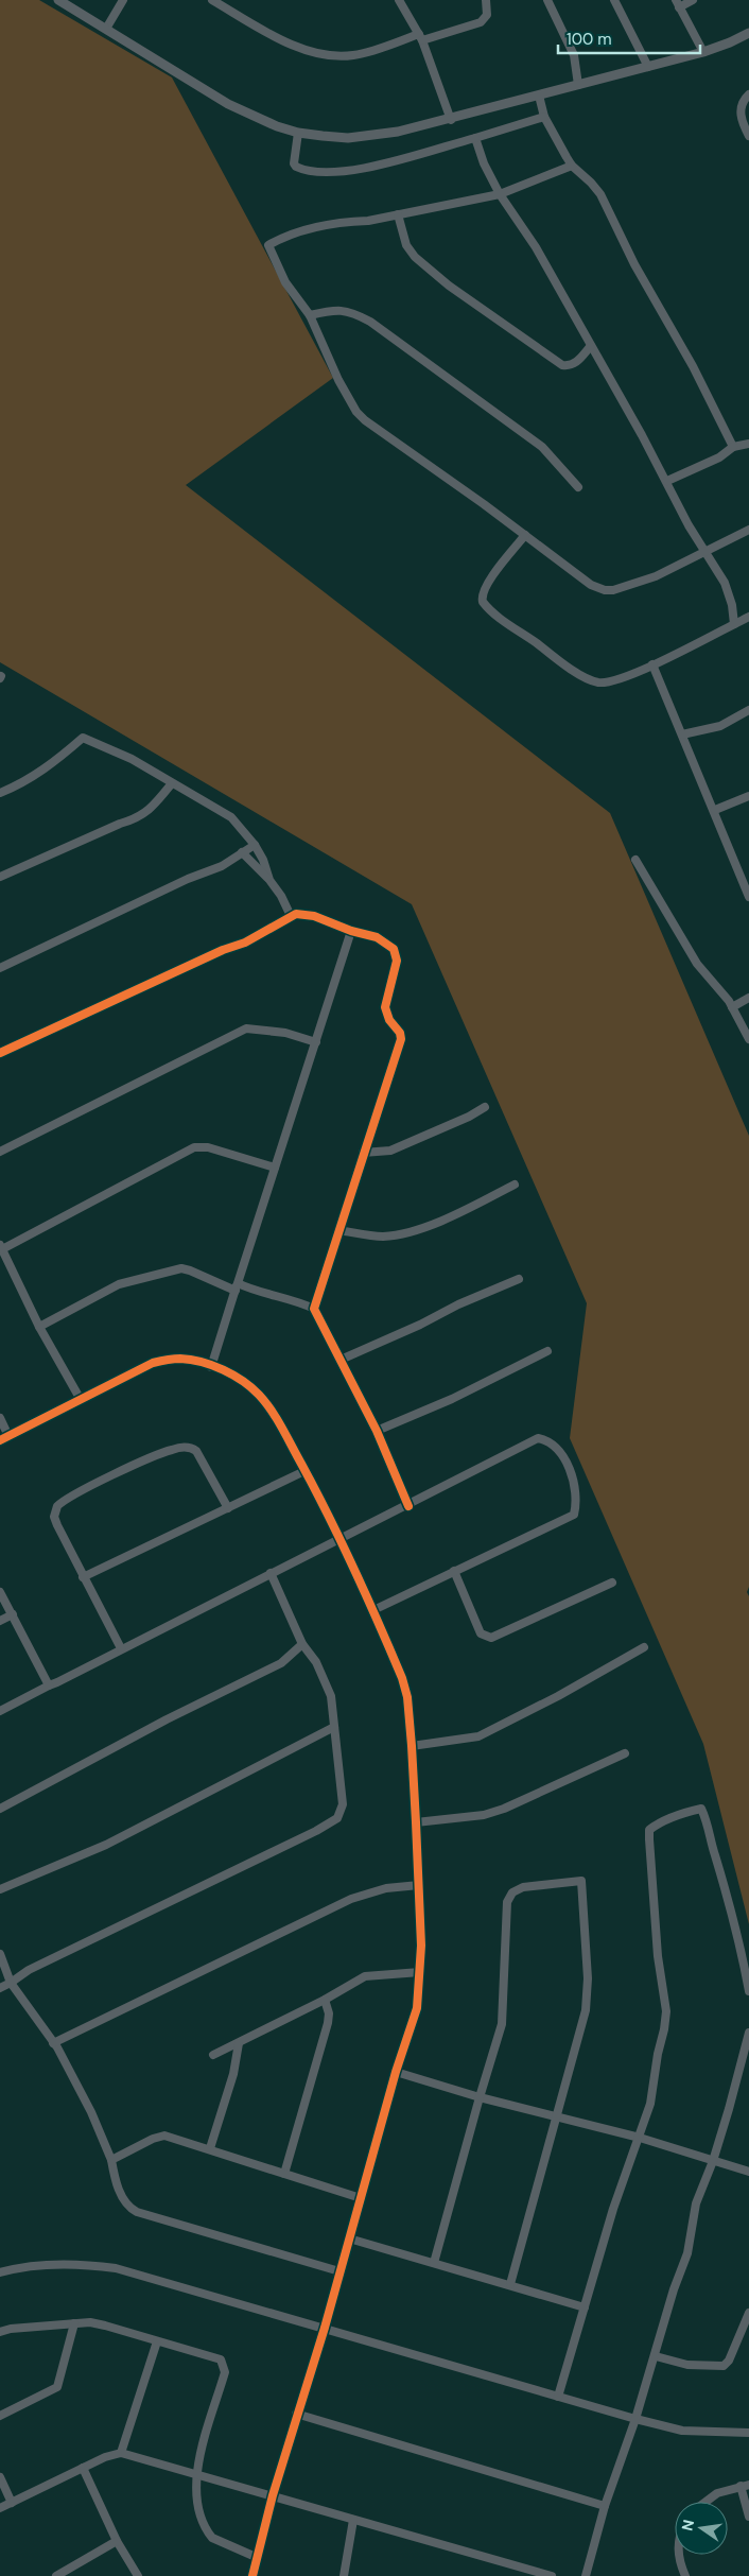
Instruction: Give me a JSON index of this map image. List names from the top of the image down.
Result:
{
  "scale_bar": "100 m",
  "north": "left"
}
